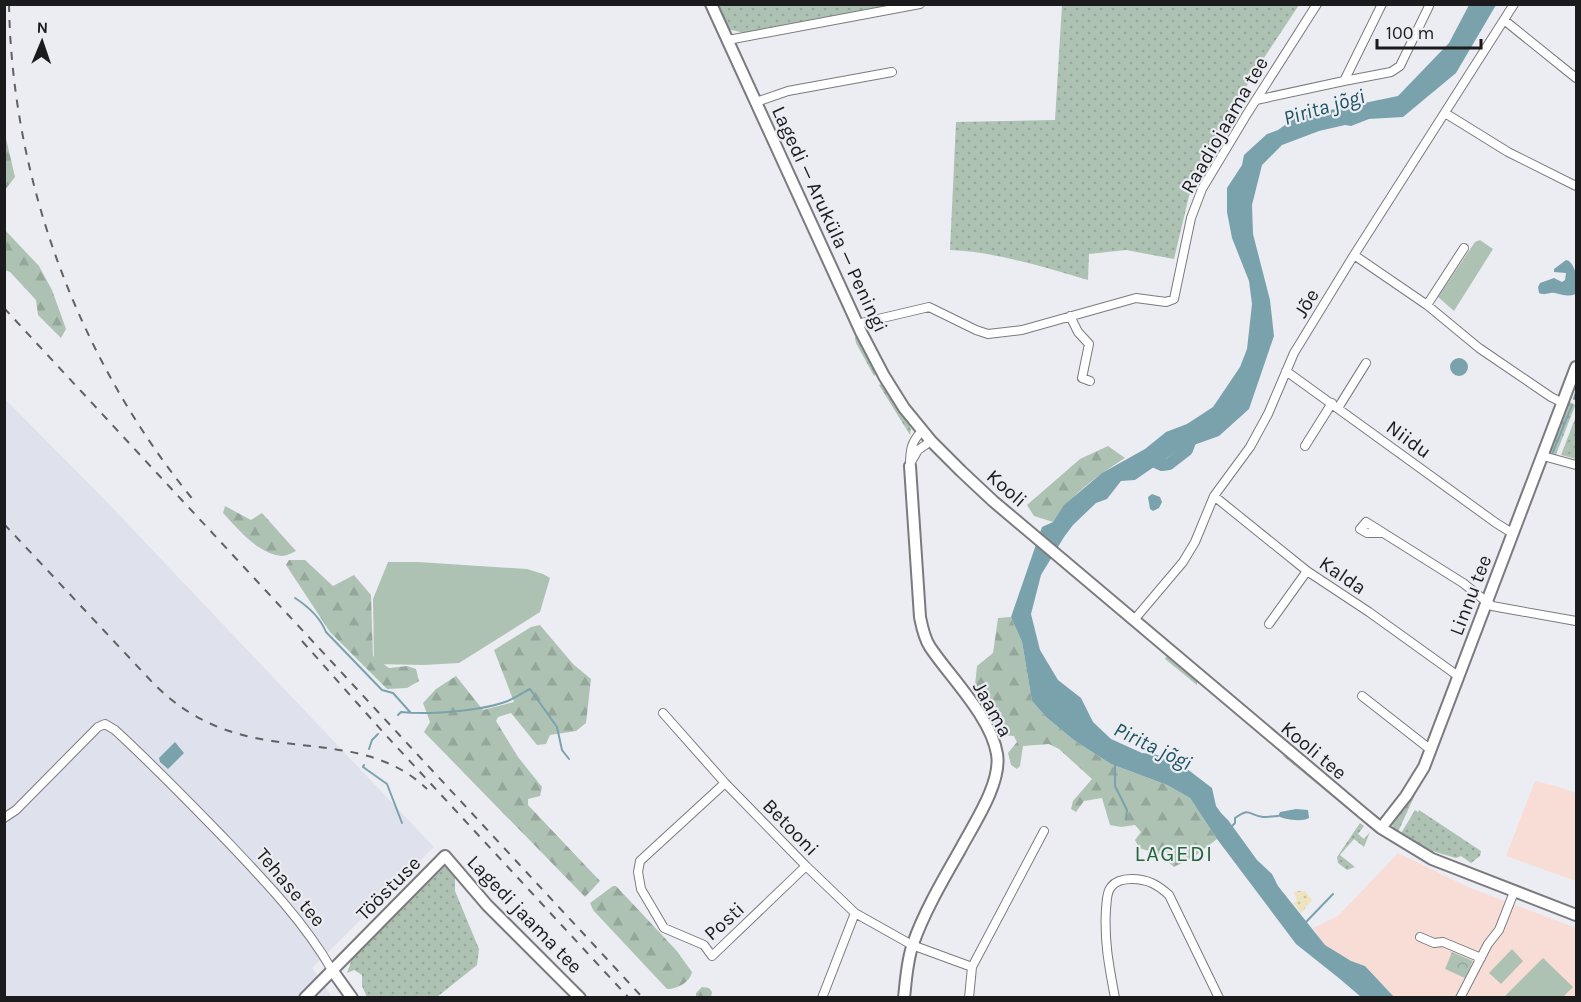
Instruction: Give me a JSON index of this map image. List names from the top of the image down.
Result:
{
  "streets": {
    "street": [
      "Raadiojaama tee",
      "Lagedi — Aruküla — Peningi",
      "Jõe",
      "Niidu",
      "Kooli",
      "Kalda",
      "Linnu tee",
      "Jaama",
      "Kooli tee",
      "Betooni",
      "Tehase tee",
      "Tööstuse",
      "Lagedi jaama tee",
      "Posti"
    ]
  },
  "crossings": [
    ["Raadiojaama tee", "Lagedi — Aruküla — Peningi"],
    ["Lagedi — Aruküla — Peningi", "Kooli"],
    ["Lagedi — Aruküla — Peningi", "Jaama"],
    ["Jõe", "Niidu"],
    ["Jõe", "Kalda"],
    ["Jõe", "Kooli tee"],
    ["Niidu", "Linnu tee"],
    ["Kooli", "Kooli tee"],
    ["Kalda", "Linnu tee"],
    ["Linnu tee", "Kooli tee"],
    ["Jaama", "Betooni"],
    ["Betooni", "Posti"],
    ["Tehase tee", "Tööstuse"],
    ["Tööstuse", "Lagedi jaama tee"]
  ],
  "districts": ["LAGEDI"],
  "water": ["Pirita jõgi"],
  "scale_bar": "100 m",
  "north": "top"
}
